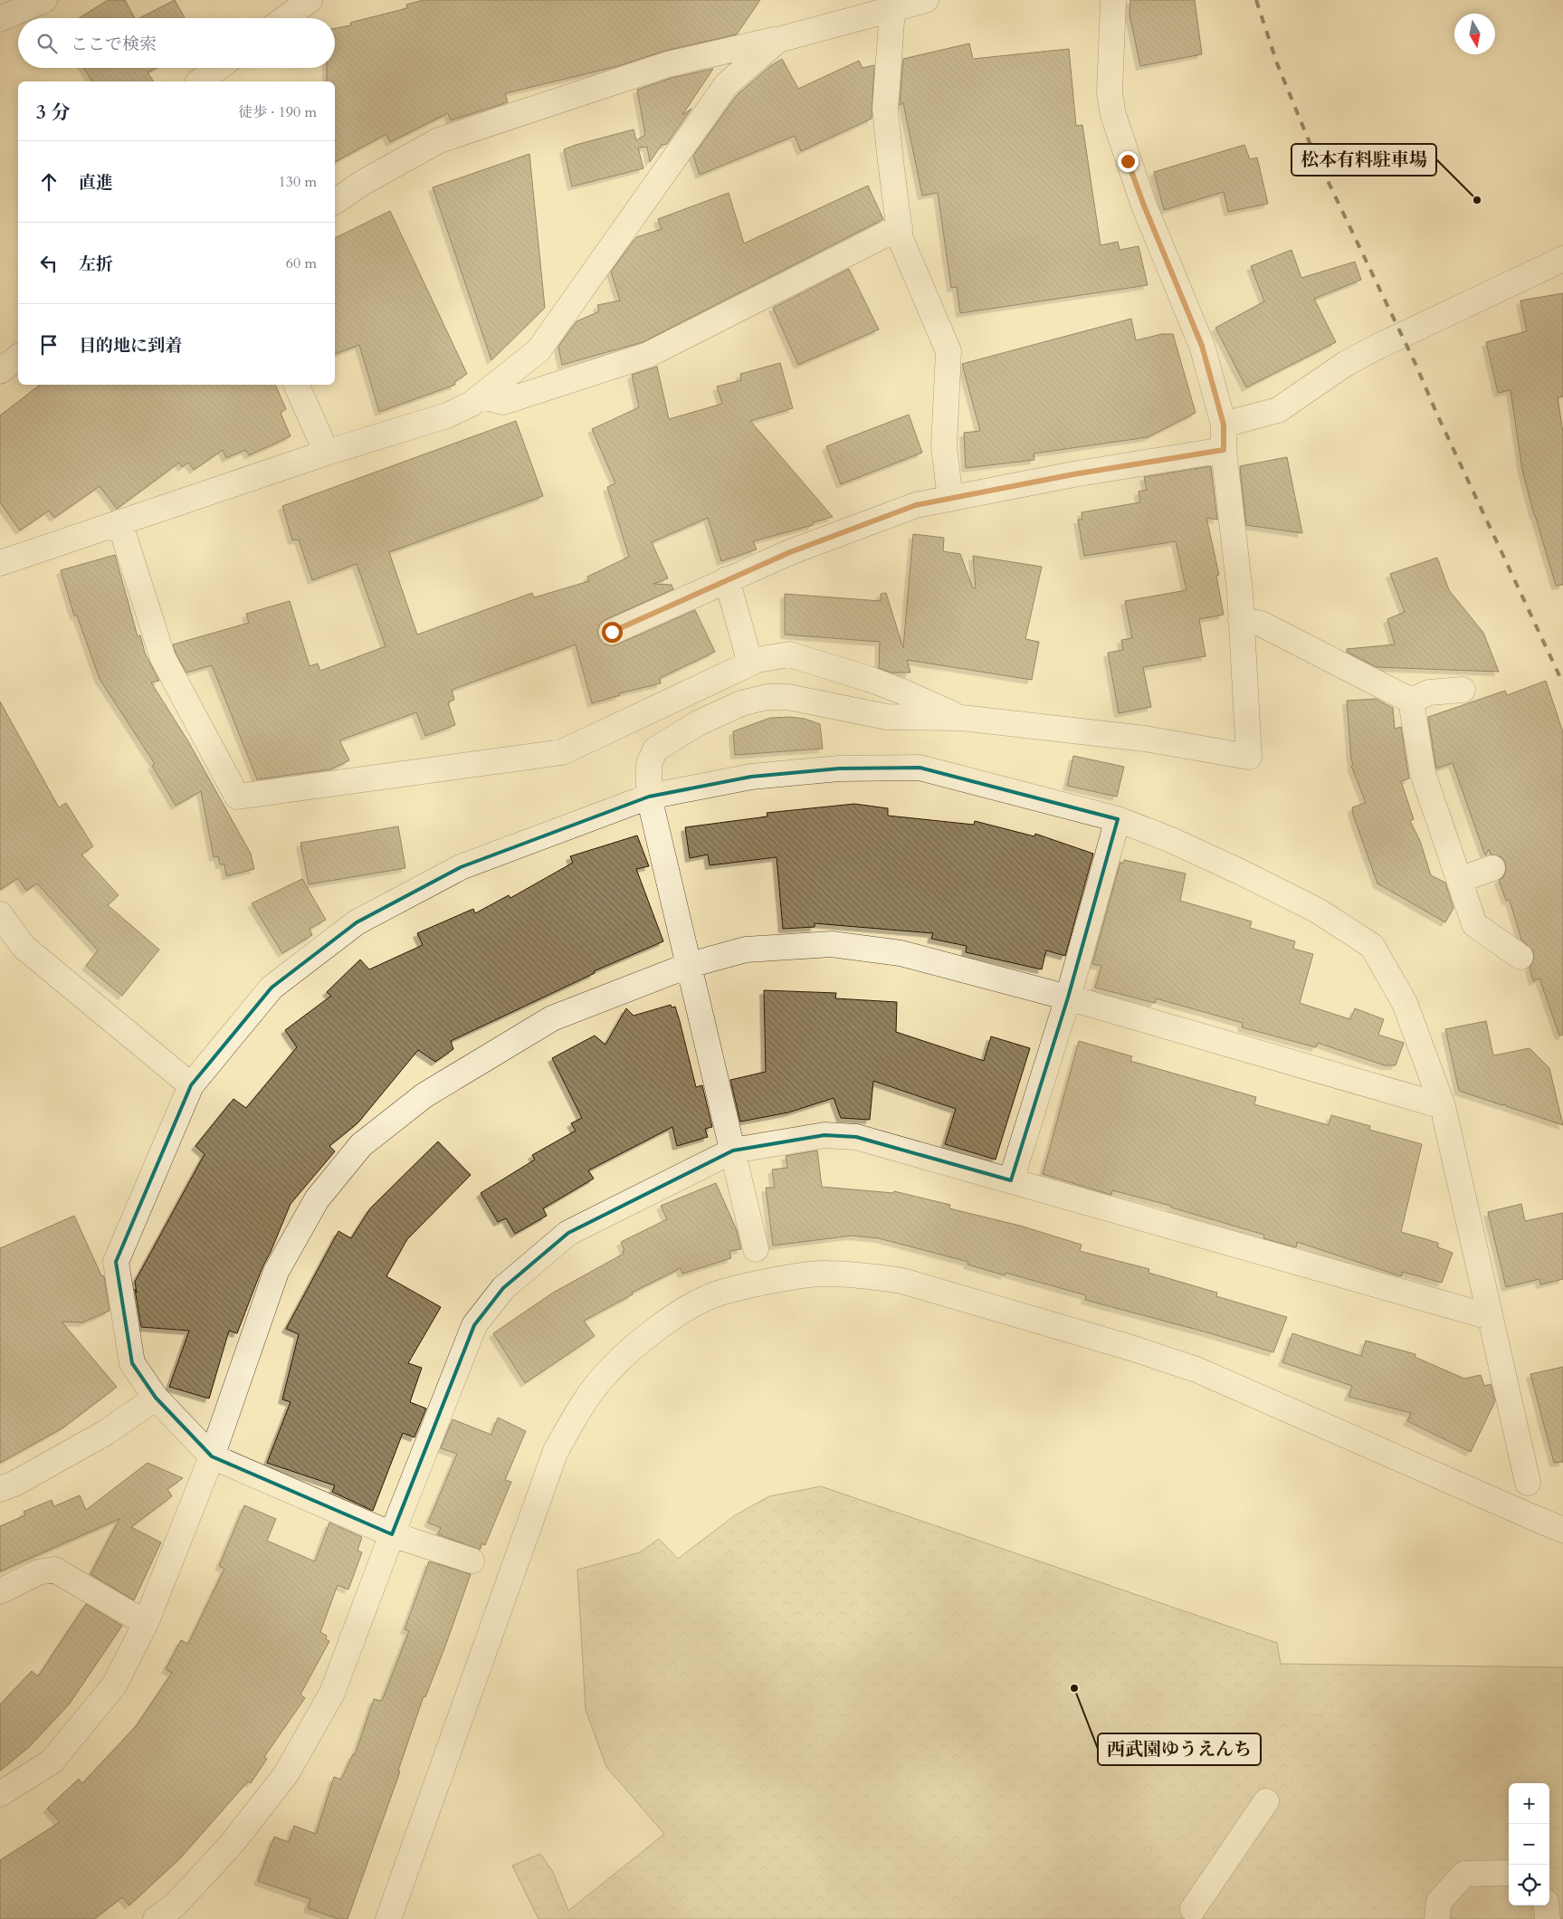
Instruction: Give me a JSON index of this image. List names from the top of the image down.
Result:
{
  "places": ["松本有料駐車場", "西武園ゆうえんち"],
  "north": "bottom",
  "page": {
    "search": "ここで検索",
    "heading": ["3 分", "徒歩 · 190 m"],
    "list": [
      ["直進", "130 m"],
      ["左折", "60 m"],
      "目的地に到着"
    ],
    "map_buttons": ["+", "−"]
  }
}
